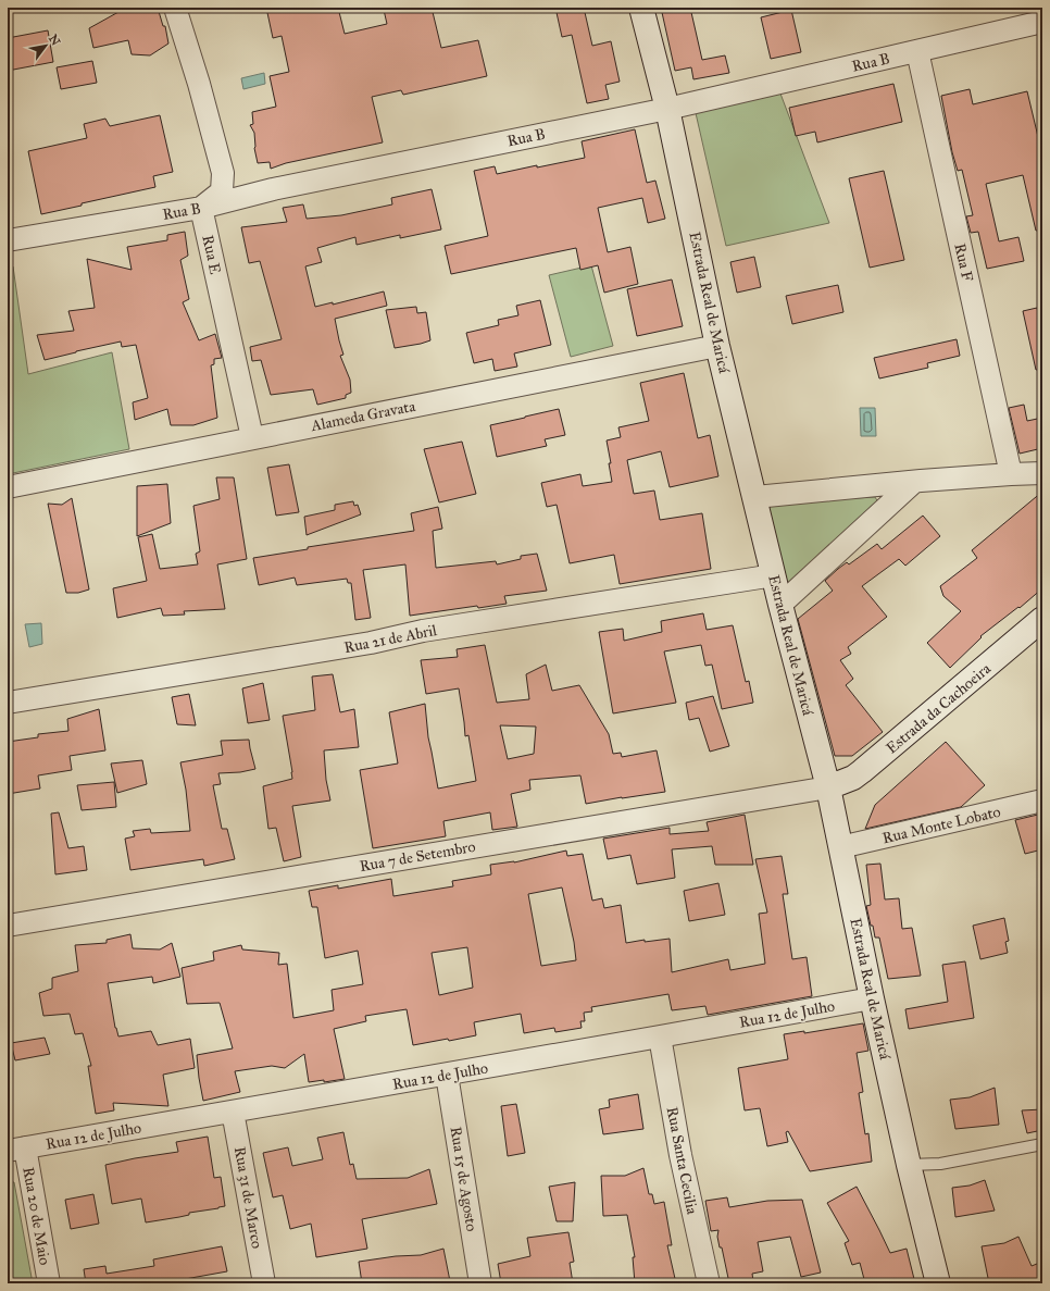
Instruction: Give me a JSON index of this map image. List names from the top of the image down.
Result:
{
  "streets": {
    "main road": ["Estrada Real de Maricá", "Estrada da Cachoeira"],
    "street": [
      "Rua B",
      "Rua E",
      "Rua F",
      "Alameda Gravata",
      "Rua 21 de Abril",
      "Rua Monte Lobato",
      "Rua 7 de Setembro",
      "Rua 12 de Julho",
      "Rua Santa Cecilia",
      "Rua 15 de Agosto",
      "Rua 31 de Marco",
      "Rua 20 de Maio"
    ]
  },
  "crossings": [
    ["Rua B", "Rua E"],
    ["Rua B", "Rua F"],
    ["Rua B", "Estrada Real de Maricá"],
    ["Rua E", "Alameda Gravata"],
    ["Estrada Real de Maricá", "Alameda Gravata"],
    ["Estrada Real de Maricá", "Rua 21 de Abril"],
    ["Estrada Real de Maricá", "Estrada da Cachoeira"],
    ["Estrada Real de Maricá", "Rua Monte Lobato"],
    ["Estrada Real de Maricá", "Rua 7 de Setembro"],
    ["Estrada Real de Maricá", "Rua 12 de Julho"],
    ["Estrada da Cachoeira", "Rua 7 de Setembro"],
    ["Rua 12 de Julho", "Rua Santa Cecilia"],
    ["Rua 12 de Julho", "Rua 15 de Agosto"],
    ["Rua 12 de Julho", "Rua 31 de Marco"],
    ["Rua 12 de Julho", "Rua 20 de Maio"]
  ],
  "north": "top right"
}
